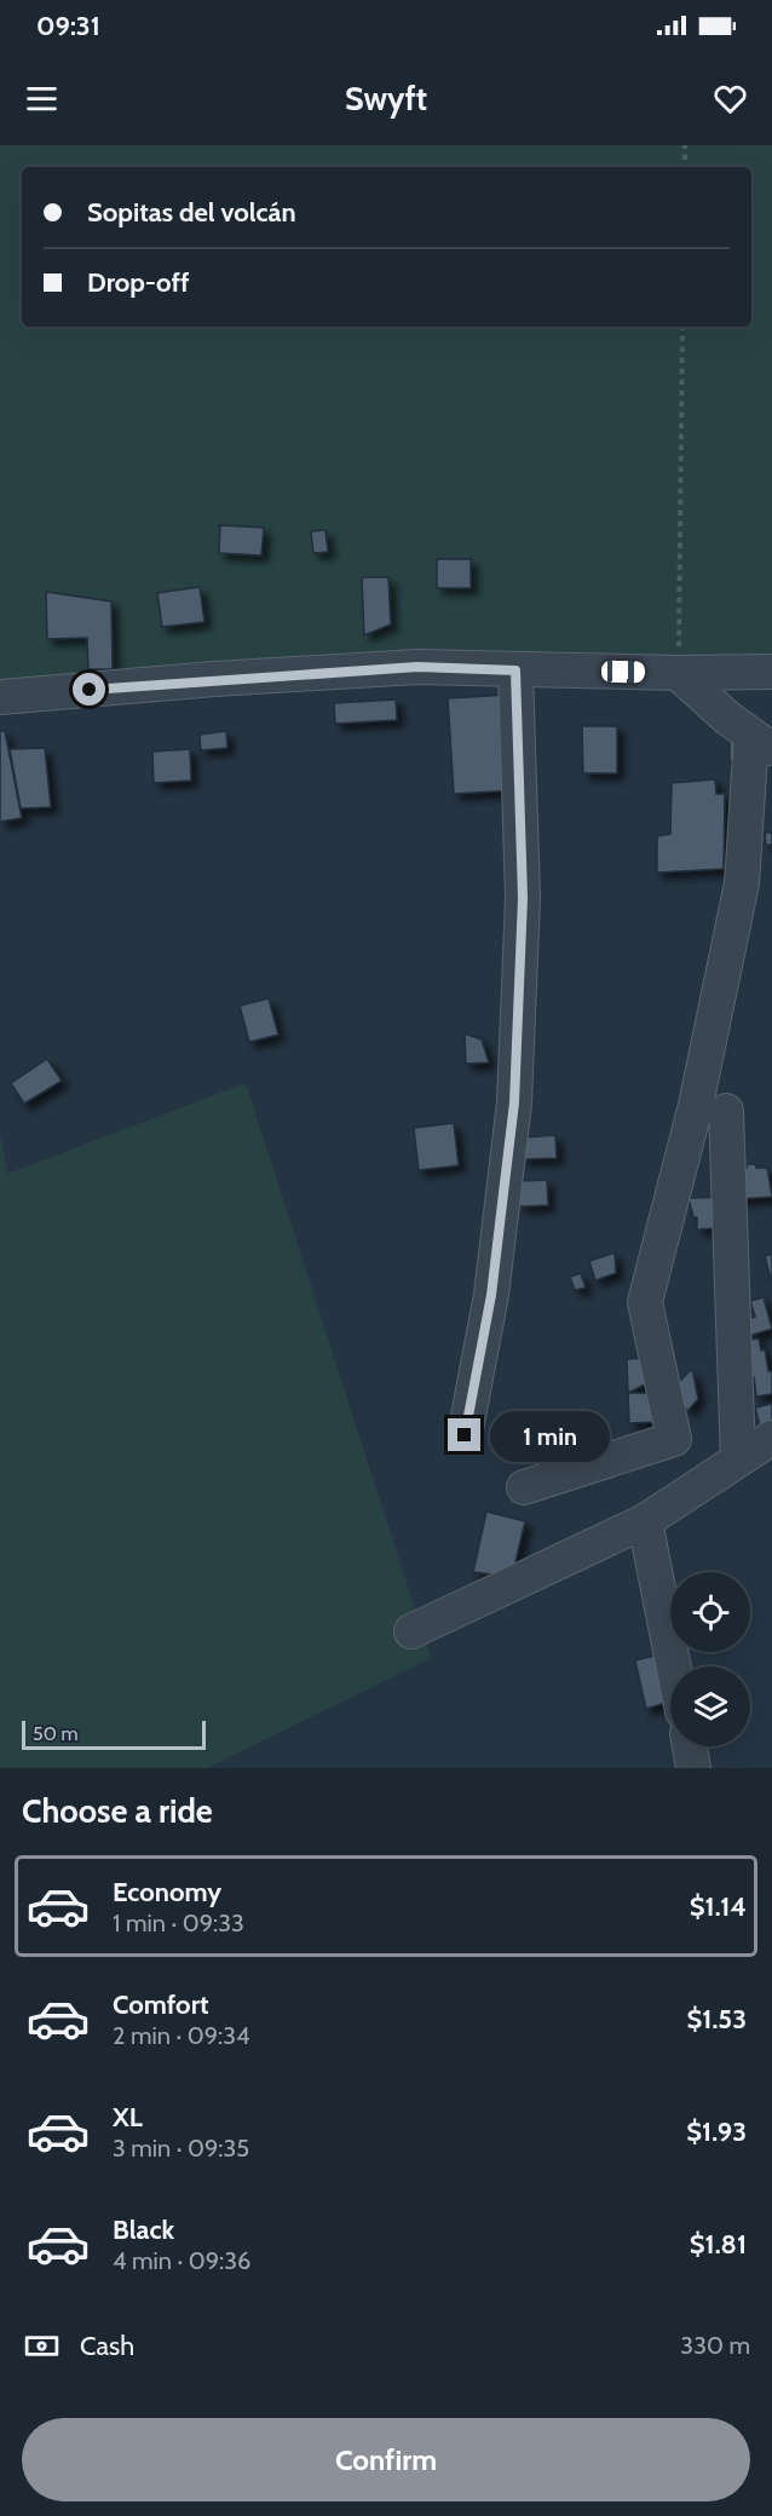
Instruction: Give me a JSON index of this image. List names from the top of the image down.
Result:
{
  "scale_bar": "50 m",
  "page": {
    "status": "09:31",
    "header": "Swyft",
    "banner": ["Sopitas del volcán", "Drop-off"],
    "bubble": "1 min",
    "scale": "50 m",
    "heading": "Choose a ride",
    "list": [
      {
        "name": "Economy",
        "note": "1 min · 09:33",
        "value": "$1.14"
      },
      {
        "name": "Comfort",
        "note": "2 min · 09:34",
        "value": "$1.53"
      },
      {
        "name": "XL",
        "note": "3 min · 09:35",
        "value": "$1.93"
      },
      {
        "name": "Black",
        "note": "4 min · 09:36",
        "value": "$1.81"
      }
    ],
    "pay": ["Cash", "330 m"],
    "buttons": "Confirm"
  }
}
